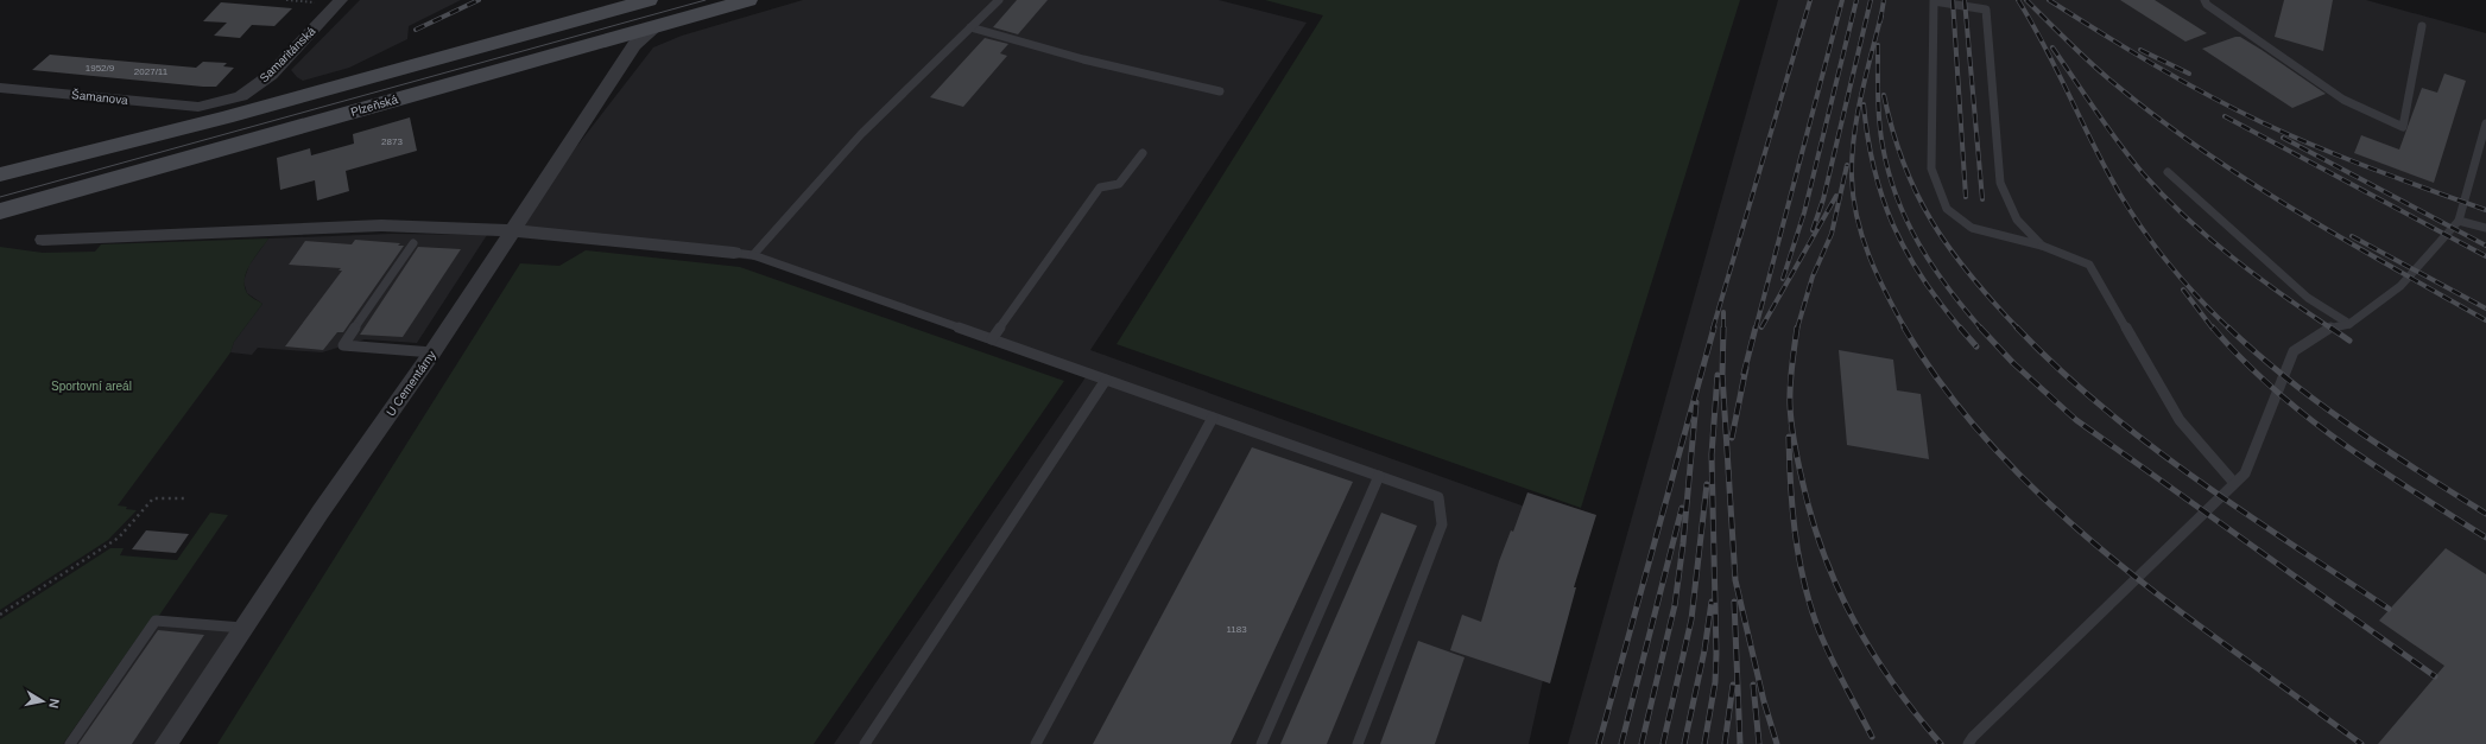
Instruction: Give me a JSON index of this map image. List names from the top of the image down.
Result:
{
  "streets": {
    "main road": ["Plzeňská"],
    "street": ["Samaritánská", "Šamanova", "U Cementárny"]
  },
  "crossings": [
    ["Samaritánská", "Šamanova"],
    ["Plzeňská", "U Cementárny"]
  ],
  "parks": ["Sportovní areál"],
  "house_numbers": [
    "1952/9",
    "2027/11",
    "2873",
    "1183"
  ],
  "north": "right"
}
